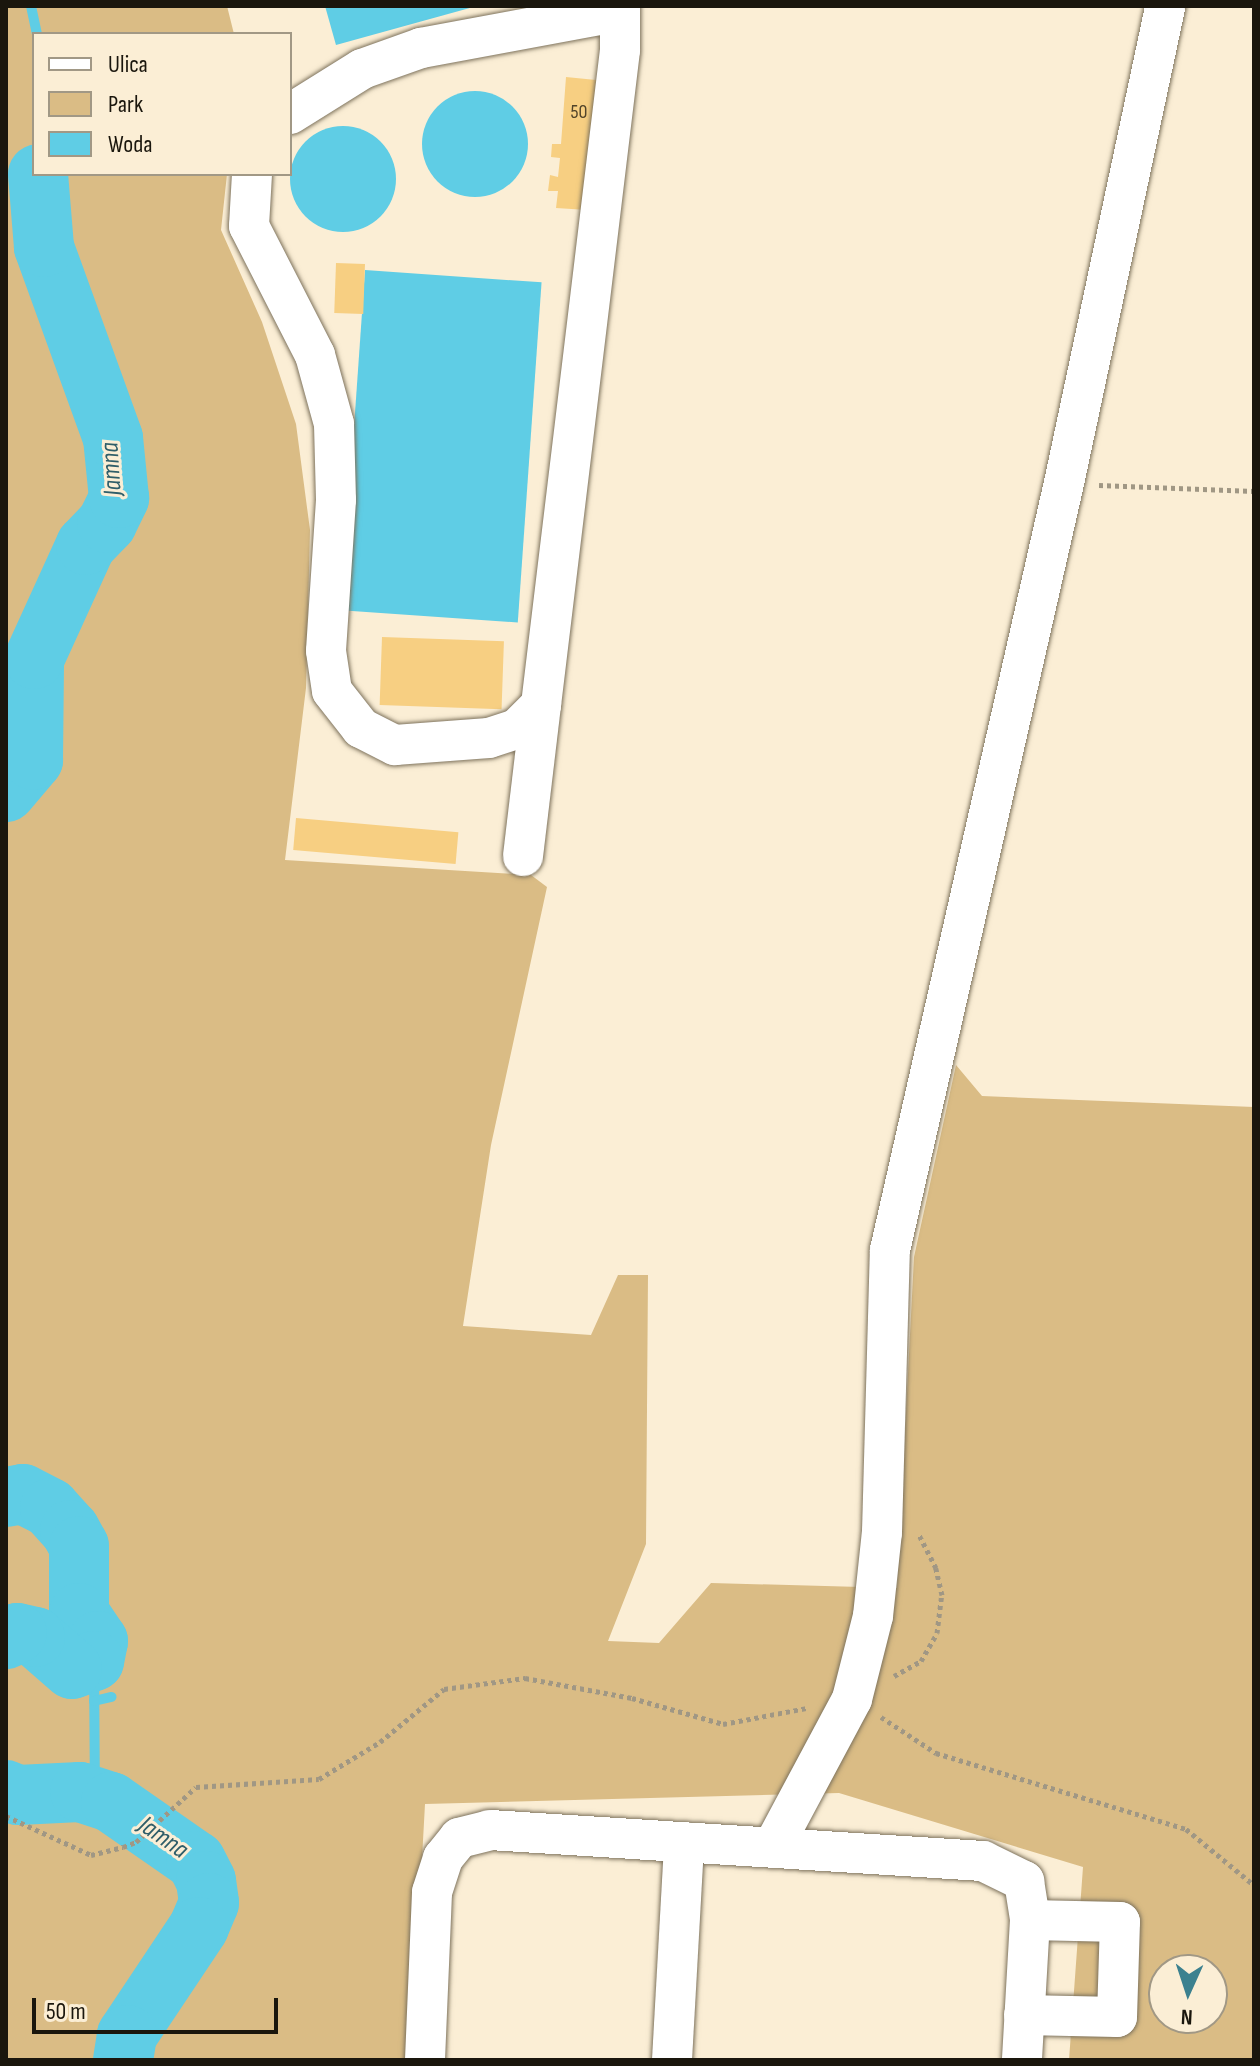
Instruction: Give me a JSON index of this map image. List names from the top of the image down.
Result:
{
  "water": ["Jamna"],
  "house_numbers": ["50"],
  "legend": ["Ulica", "Park", "Woda"],
  "scale_bar": "50 m",
  "north": "bottom"
}
